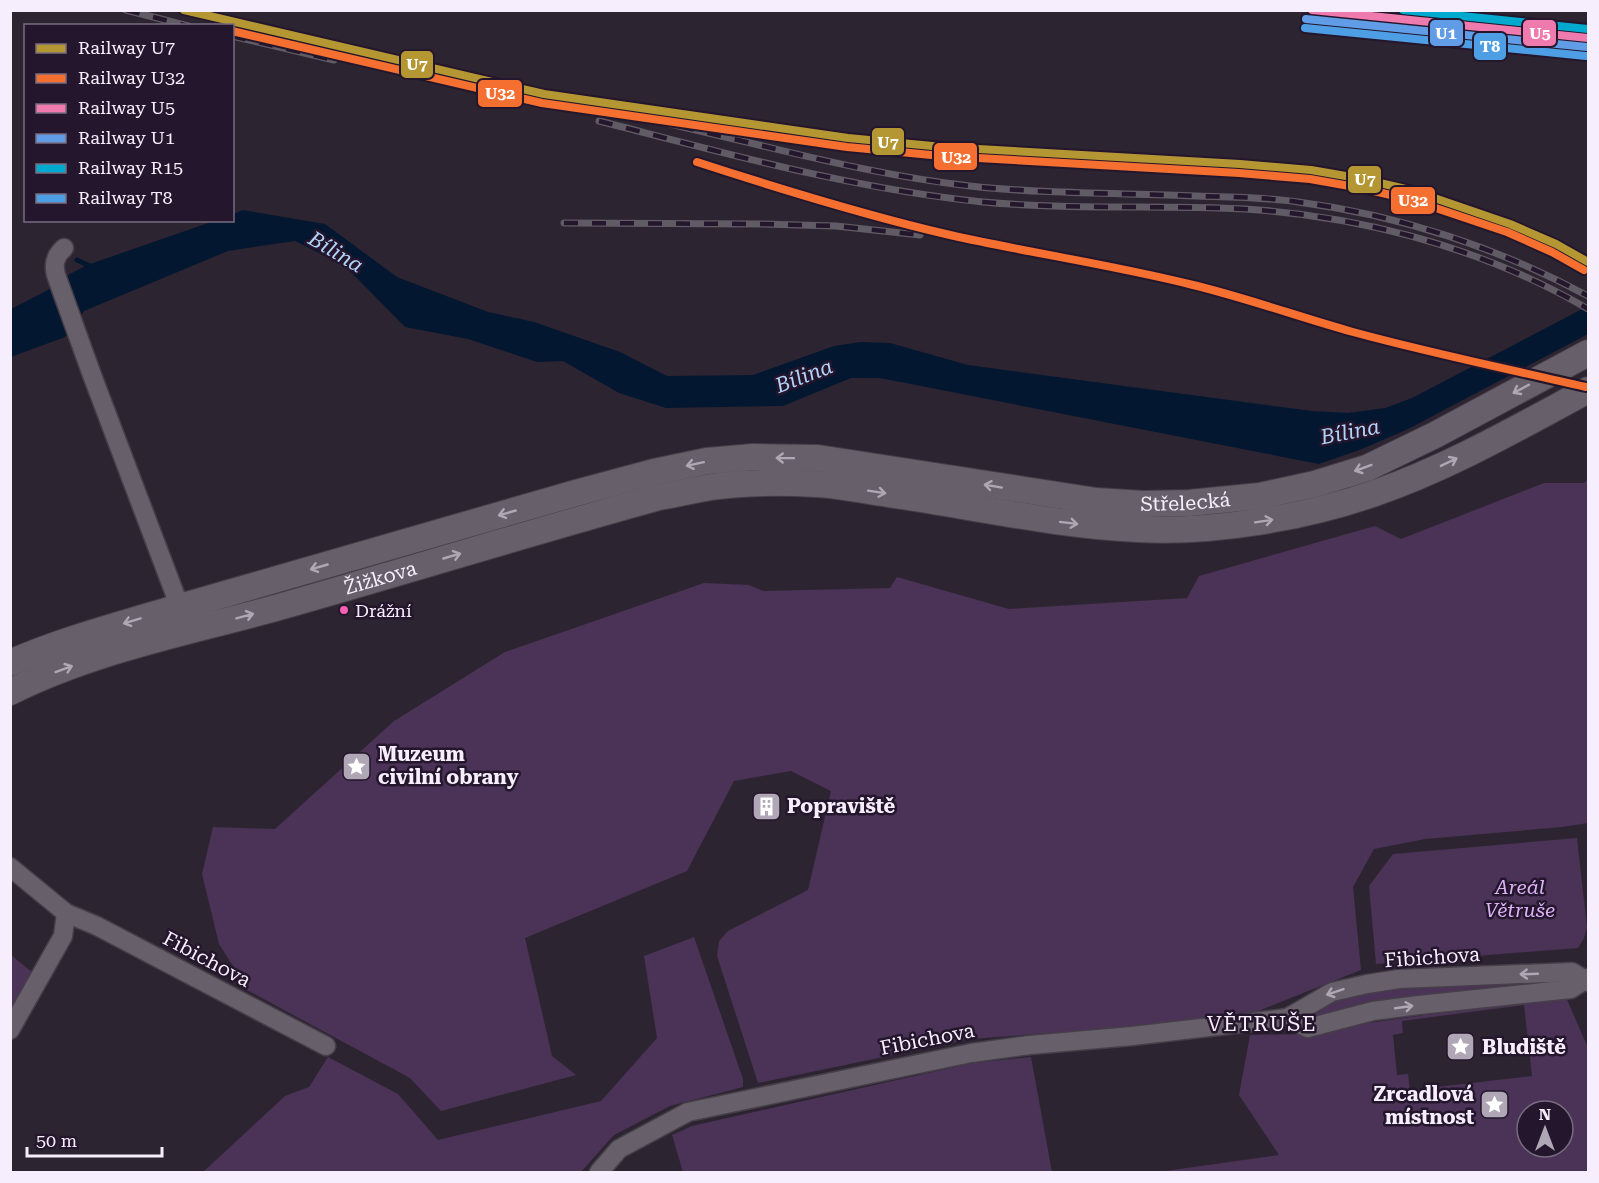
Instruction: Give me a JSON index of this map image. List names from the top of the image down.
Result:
{
  "streets": {
    "main road": ["Střelecká", "Žižkova"],
    "street": ["Fibichova"]
  },
  "crossings": [
    ["Střelecká", "Žižkova"]
  ],
  "districts": ["VĚTRUŠE"],
  "water": ["Bílina"],
  "parks": ["Areál Větruše"],
  "places": {
    "other": ["Drážní"],
    "place": ["Muzeum civilní obrany", "Bludiště", "Zrcadlová místnost"],
    "building": ["Popraviště"]
  },
  "lines": [
    "rail line U7",
    "rail line U5",
    "rail line R15",
    "rail line U1",
    "rail line T8",
    "rail line U32"
  ],
  "legend": [
    "Railway U7",
    "Railway U32",
    "Railway U5",
    "Railway U1",
    "Railway R15",
    "Railway T8"
  ],
  "scale_bar": "50 m",
  "north": "top"
}
